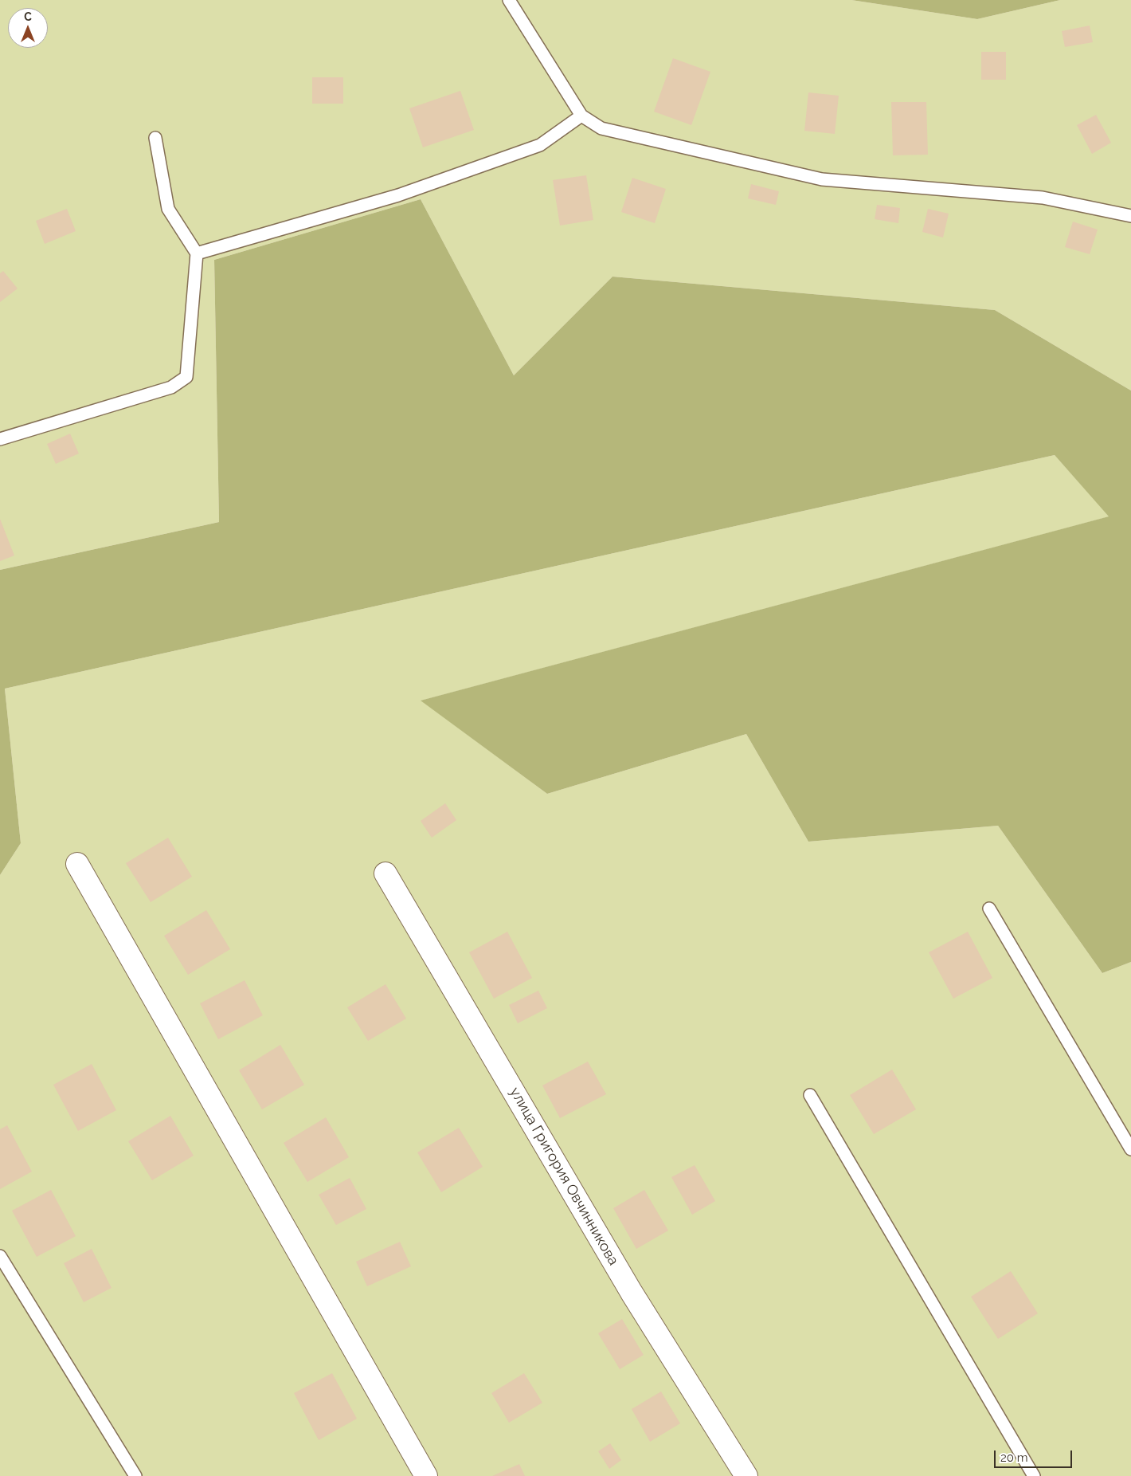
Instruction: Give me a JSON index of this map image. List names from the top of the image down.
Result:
{
  "streets": {
    "street": ["улица Григория Овчинникова"]
  },
  "scale_bar": "20 m",
  "north": "top"
}
